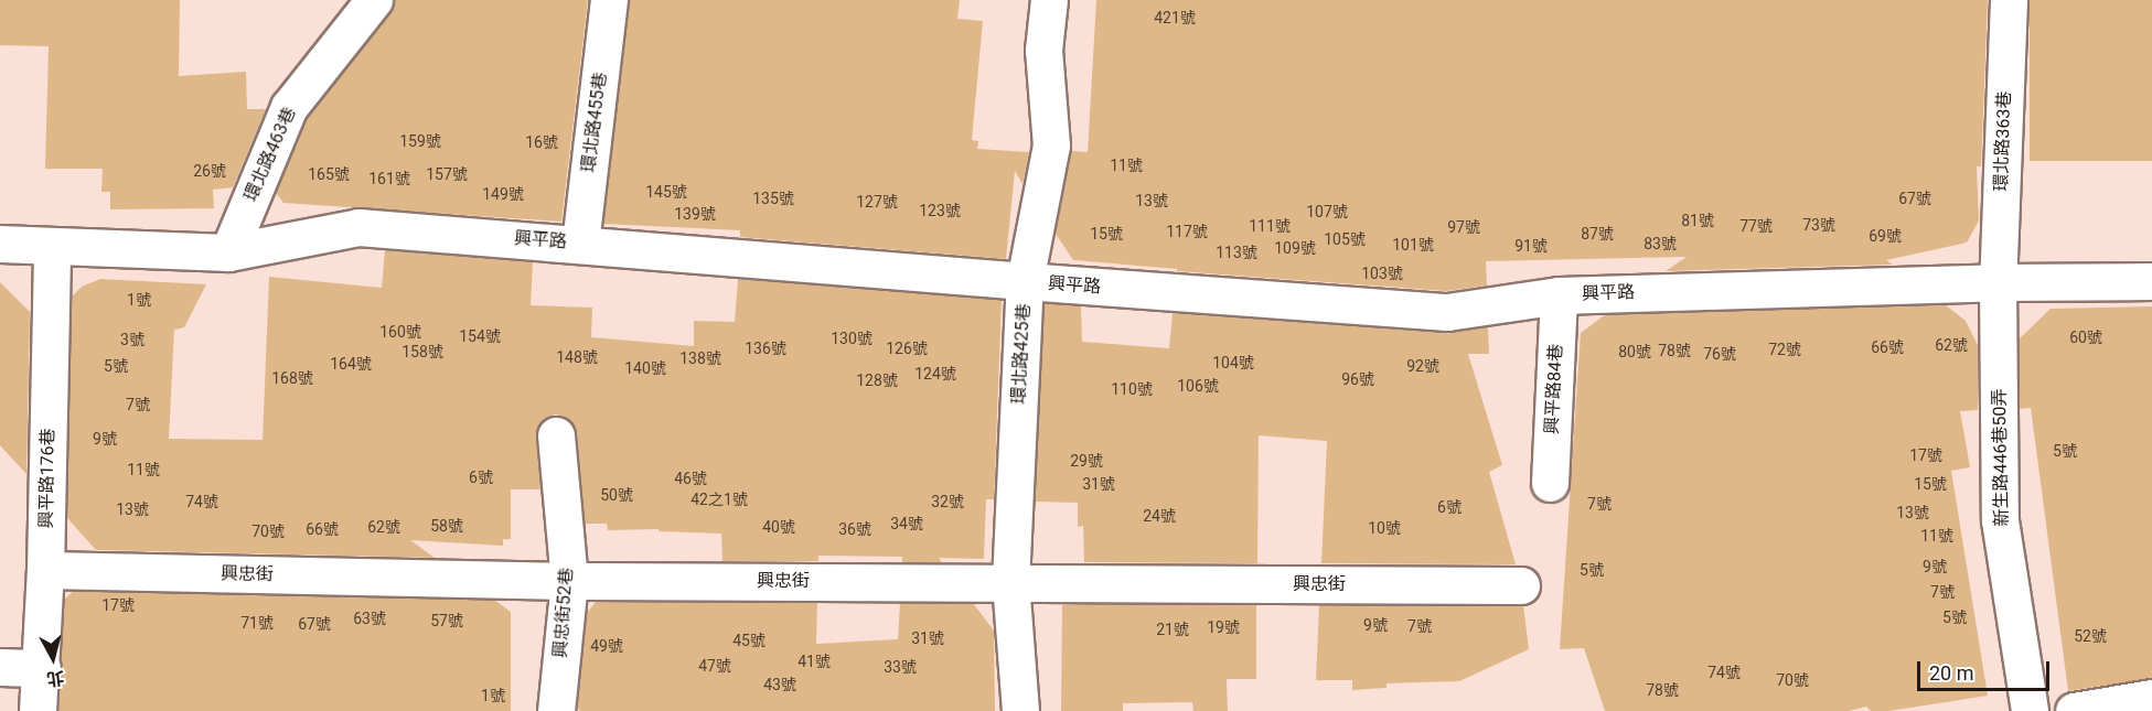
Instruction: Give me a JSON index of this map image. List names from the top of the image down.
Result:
{
  "streets": {
    "lane": [
      "環北路455巷",
      "環北路363巷",
      "環北路463巷",
      "興平路",
      "環北路425巷",
      "興平路84巷",
      "新生路446巷50弄",
      "興平路176巷",
      "興忠街",
      "興忠街52巷"
    ]
  },
  "crossings": [
    ["環北路455巷", "興平路"],
    ["環北路363巷", "興平路"],
    ["環北路363巷", "新生路446巷50弄"],
    ["環北路463巷", "興平路"],
    ["興平路", "環北路425巷"],
    ["興平路", "興平路84巷"],
    ["興平路", "新生路446巷50弄"],
    ["興平路", "興平路176巷"],
    ["環北路425巷", "興忠街"],
    ["興平路176巷", "興忠街"],
    ["興忠街", "興忠街52巷"]
  ],
  "house_numbers": [
    "421號",
    "159號",
    "16號",
    "11號",
    "26號",
    "165號",
    "157號",
    "161號",
    "145號",
    "149號",
    "135號",
    "67號",
    "13號",
    "127號",
    "123號",
    "107號",
    "139號",
    "81號",
    "73號",
    "111號",
    "77號",
    "97號",
    "117號",
    "15號",
    "87號",
    "69號",
    "105號",
    "83號",
    "101號",
    "91號",
    "109號",
    "113號",
    "103號",
    "1號",
    "160號",
    "154號",
    "60號",
    "130號",
    "3號",
    "62號",
    "66號",
    "136號",
    "126號",
    "72號",
    "78號",
    "158號",
    "80號",
    "76號",
    "148號",
    "138號",
    "104號",
    "164號",
    "5號",
    "92號",
    "140號",
    "124號",
    "168號",
    "96號",
    "128號",
    "106號",
    "110號",
    "7號",
    "9號",
    "5號",
    "17號",
    "29號",
    "11號",
    "6號",
    "46號",
    "31號",
    "15號",
    "50號",
    "42之1號",
    "74號",
    "32號",
    "7號",
    "6號",
    "13號",
    "13號",
    "24號",
    "34號",
    "58號",
    "62號",
    "40號",
    "10號",
    "66號",
    "36號",
    "70號",
    "11號",
    "9號",
    "5號",
    "7號",
    "17號",
    "5號",
    "63號",
    "57號",
    "71號",
    "67號",
    "9號",
    "7號",
    "19號",
    "21號",
    "52號",
    "31號",
    "45號",
    "49號",
    "41號",
    "47號",
    "33號",
    "74號",
    "70號",
    "43號",
    "78號",
    "1號"
  ],
  "scale_bar": "20 m",
  "north": "bottom"
}
